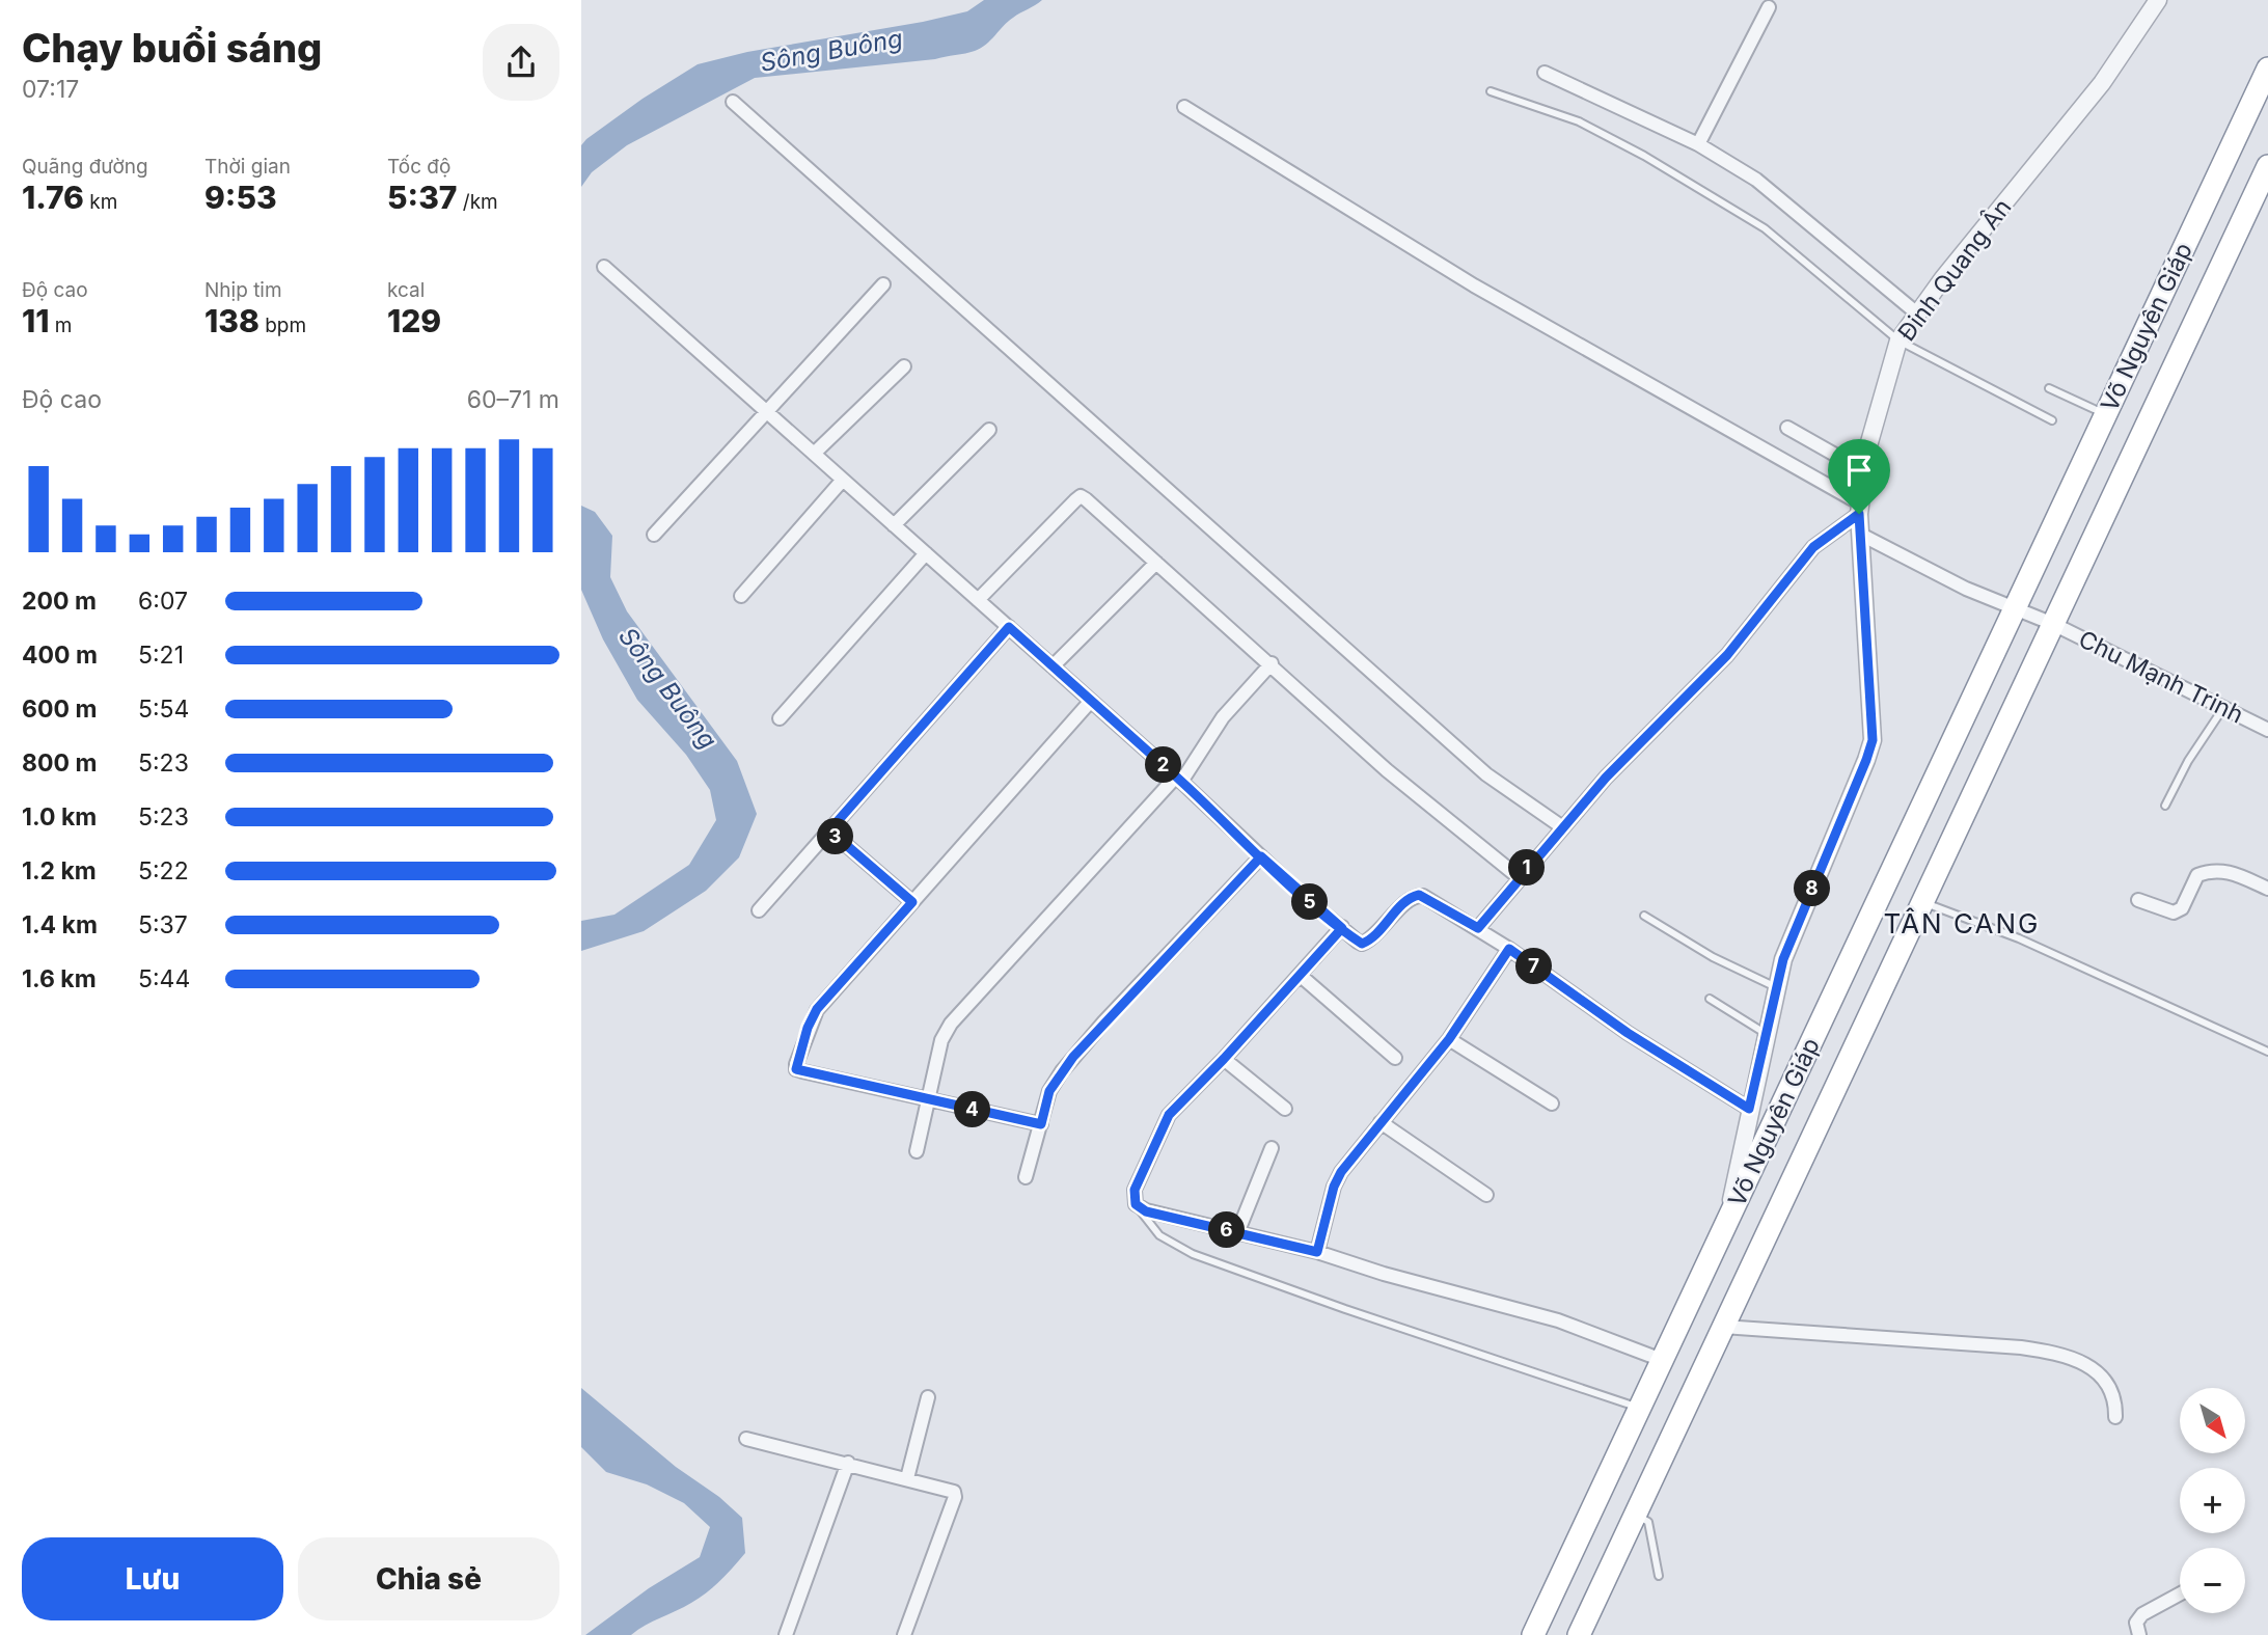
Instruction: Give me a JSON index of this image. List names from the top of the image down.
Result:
{
  "streets": {
    "highway": ["Võ Nguyên Giáp"],
    "street": ["Đinh Quang Ân", "Chu Mạnh Trinh"]
  },
  "crossings": [
    ["Đinh Quang Ân", "Võ Nguyên Giáp"],
    ["Đinh Quang Ân", "Chu Mạnh Trinh"],
    ["Võ Nguyên Giáp", "Chu Mạnh Trinh"]
  ],
  "districts": ["TÂN CANG"],
  "water": ["Sông Buông"],
  "north": "bottom right",
  "page": {
    "heading": ["Chạy buổi sáng", "07:17"],
    "stats": [
      ["Quãng đường", "1.76 km"],
      ["Thời gian", "9:53"],
      ["Tốc độ", "5:37 /km"],
      ["Độ cao", "11 m"],
      ["Nhịp tim", "138 bpm"],
      ["kcal", "129"]
    ],
    "chart": ["Độ cao", "60–71 m"],
    "list": [
      {
        "name": "200 m",
        "note": "6:07"
      },
      {
        "name": "400 m",
        "note": "5:21"
      },
      {
        "name": "600 m",
        "note": "5:54"
      },
      {
        "name": "800 m",
        "note": "5:23"
      },
      {
        "name": "1.0 km",
        "note": "5:23"
      },
      {
        "name": "1.2 km",
        "note": "5:22"
      },
      {
        "name": "1.4 km",
        "note": "5:37"
      },
      {
        "name": "1.6 km",
        "note": "5:44"
      }
    ],
    "pins": [
      "2",
      "3",
      "1",
      "8",
      "5",
      "7",
      "4",
      "6"
    ],
    "map_buttons": ["+", "−"],
    "buttons": ["Lưu", "Chia sẻ"]
  }
}
